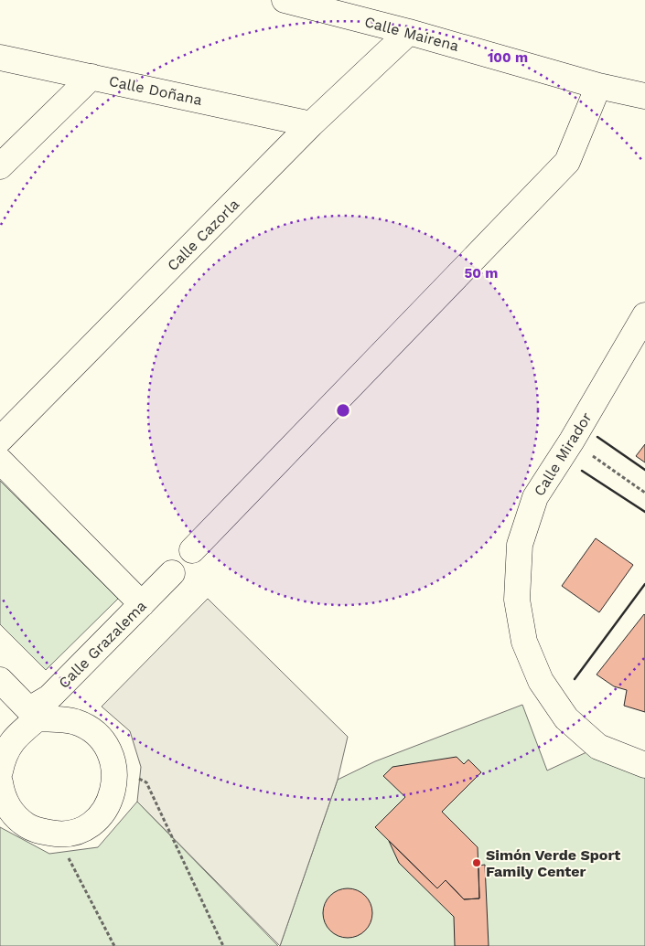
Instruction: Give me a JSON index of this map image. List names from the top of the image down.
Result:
{
  "streets": {
    "street": [
      "Calle Mairena",
      "Calle Doñana",
      "Calle Cazorla",
      "Calle Mirador",
      "Calle Grazalema"
    ]
  },
  "crossings": [
    ["Calle Mairena", "Calle Cazorla"],
    ["Calle Doñana", "Calle Cazorla"]
  ],
  "places": ["Simón Verde Sport Family Center"],
  "rings": ["100 m", "50 m"]
}
